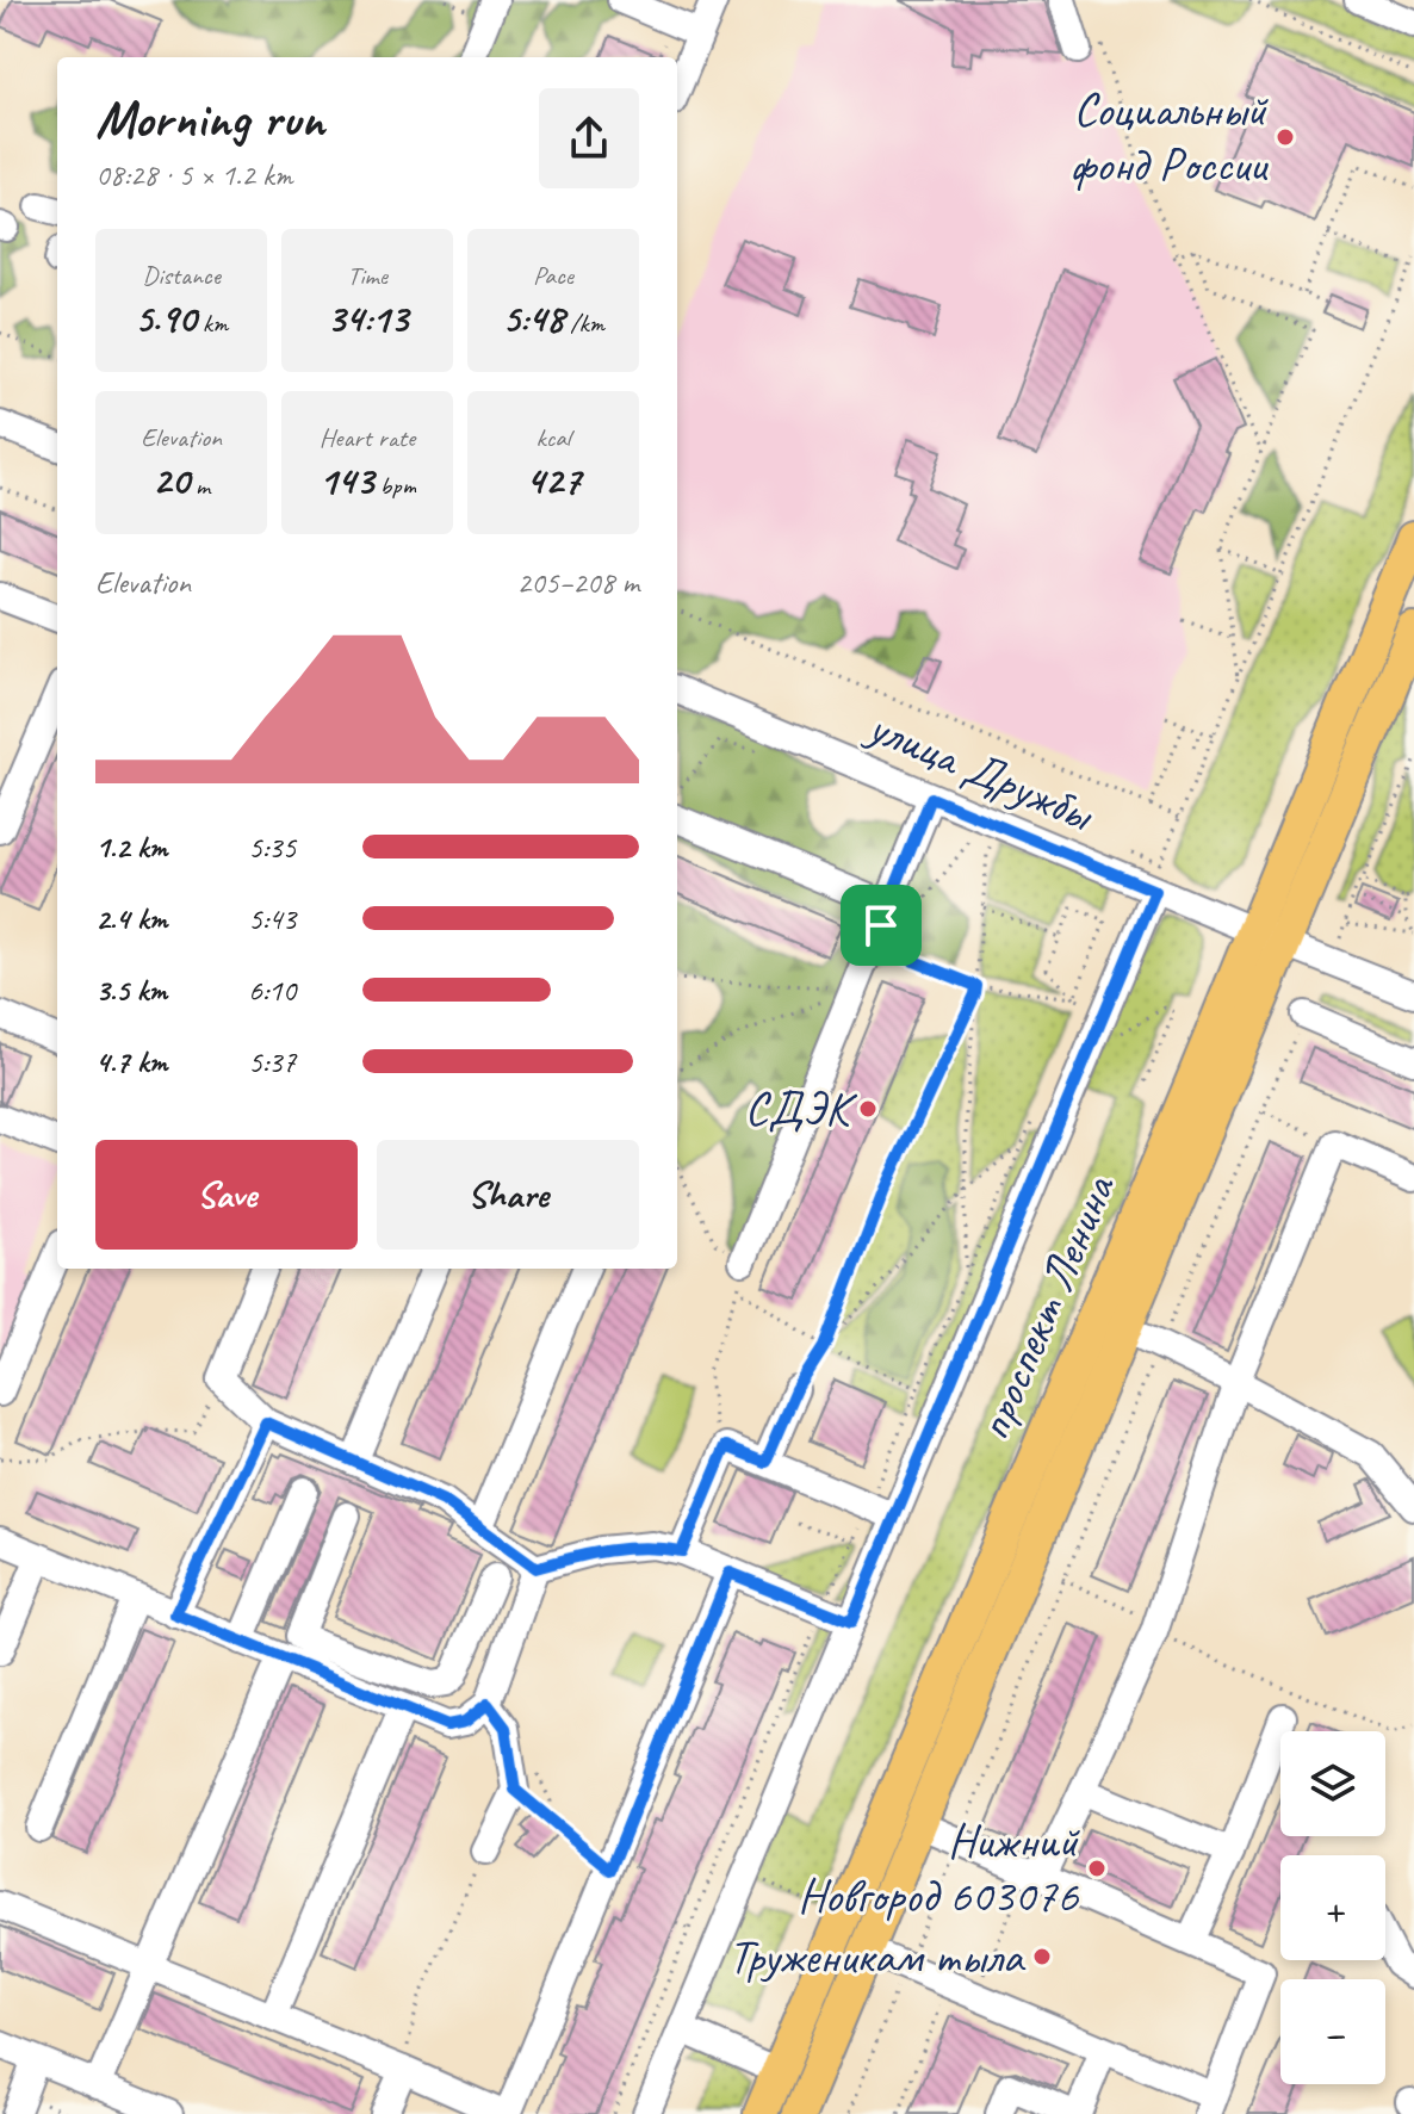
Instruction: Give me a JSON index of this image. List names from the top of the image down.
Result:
{
  "streets": {
    "main road": ["проспект Ленина"],
    "street": ["улица Дружбы"]
  },
  "crossings": [
    ["улица Дружбы", "проспект Ленина"]
  ],
  "places": [
    "Социальный фонд России",
    "СДЭК",
    "Нижний Новгород 603076",
    "Труженикам тыла"
  ],
  "page": {
    "heading": ["Morning run", "08:28 · 5 × 1.2 km"],
    "stats": [
      ["Distance", "5.90 km"],
      ["Time", "34:13"],
      ["Pace", "5:48 /km"],
      ["Elevation", "20 m"],
      ["Heart rate", "143 bpm"],
      ["kcal", "427"]
    ],
    "chart": ["Elevation", "205–208 m"],
    "list": [
      {
        "name": "1.2 km",
        "note": "5:35"
      },
      {
        "name": "2.4 km",
        "note": "5:43"
      },
      {
        "name": "3.5 km",
        "note": "6:10"
      },
      {
        "name": "4.7 km",
        "note": "5:37"
      }
    ],
    "buttons": ["Save", "Share"],
    "map_buttons": ["+", "−"]
  }
}
